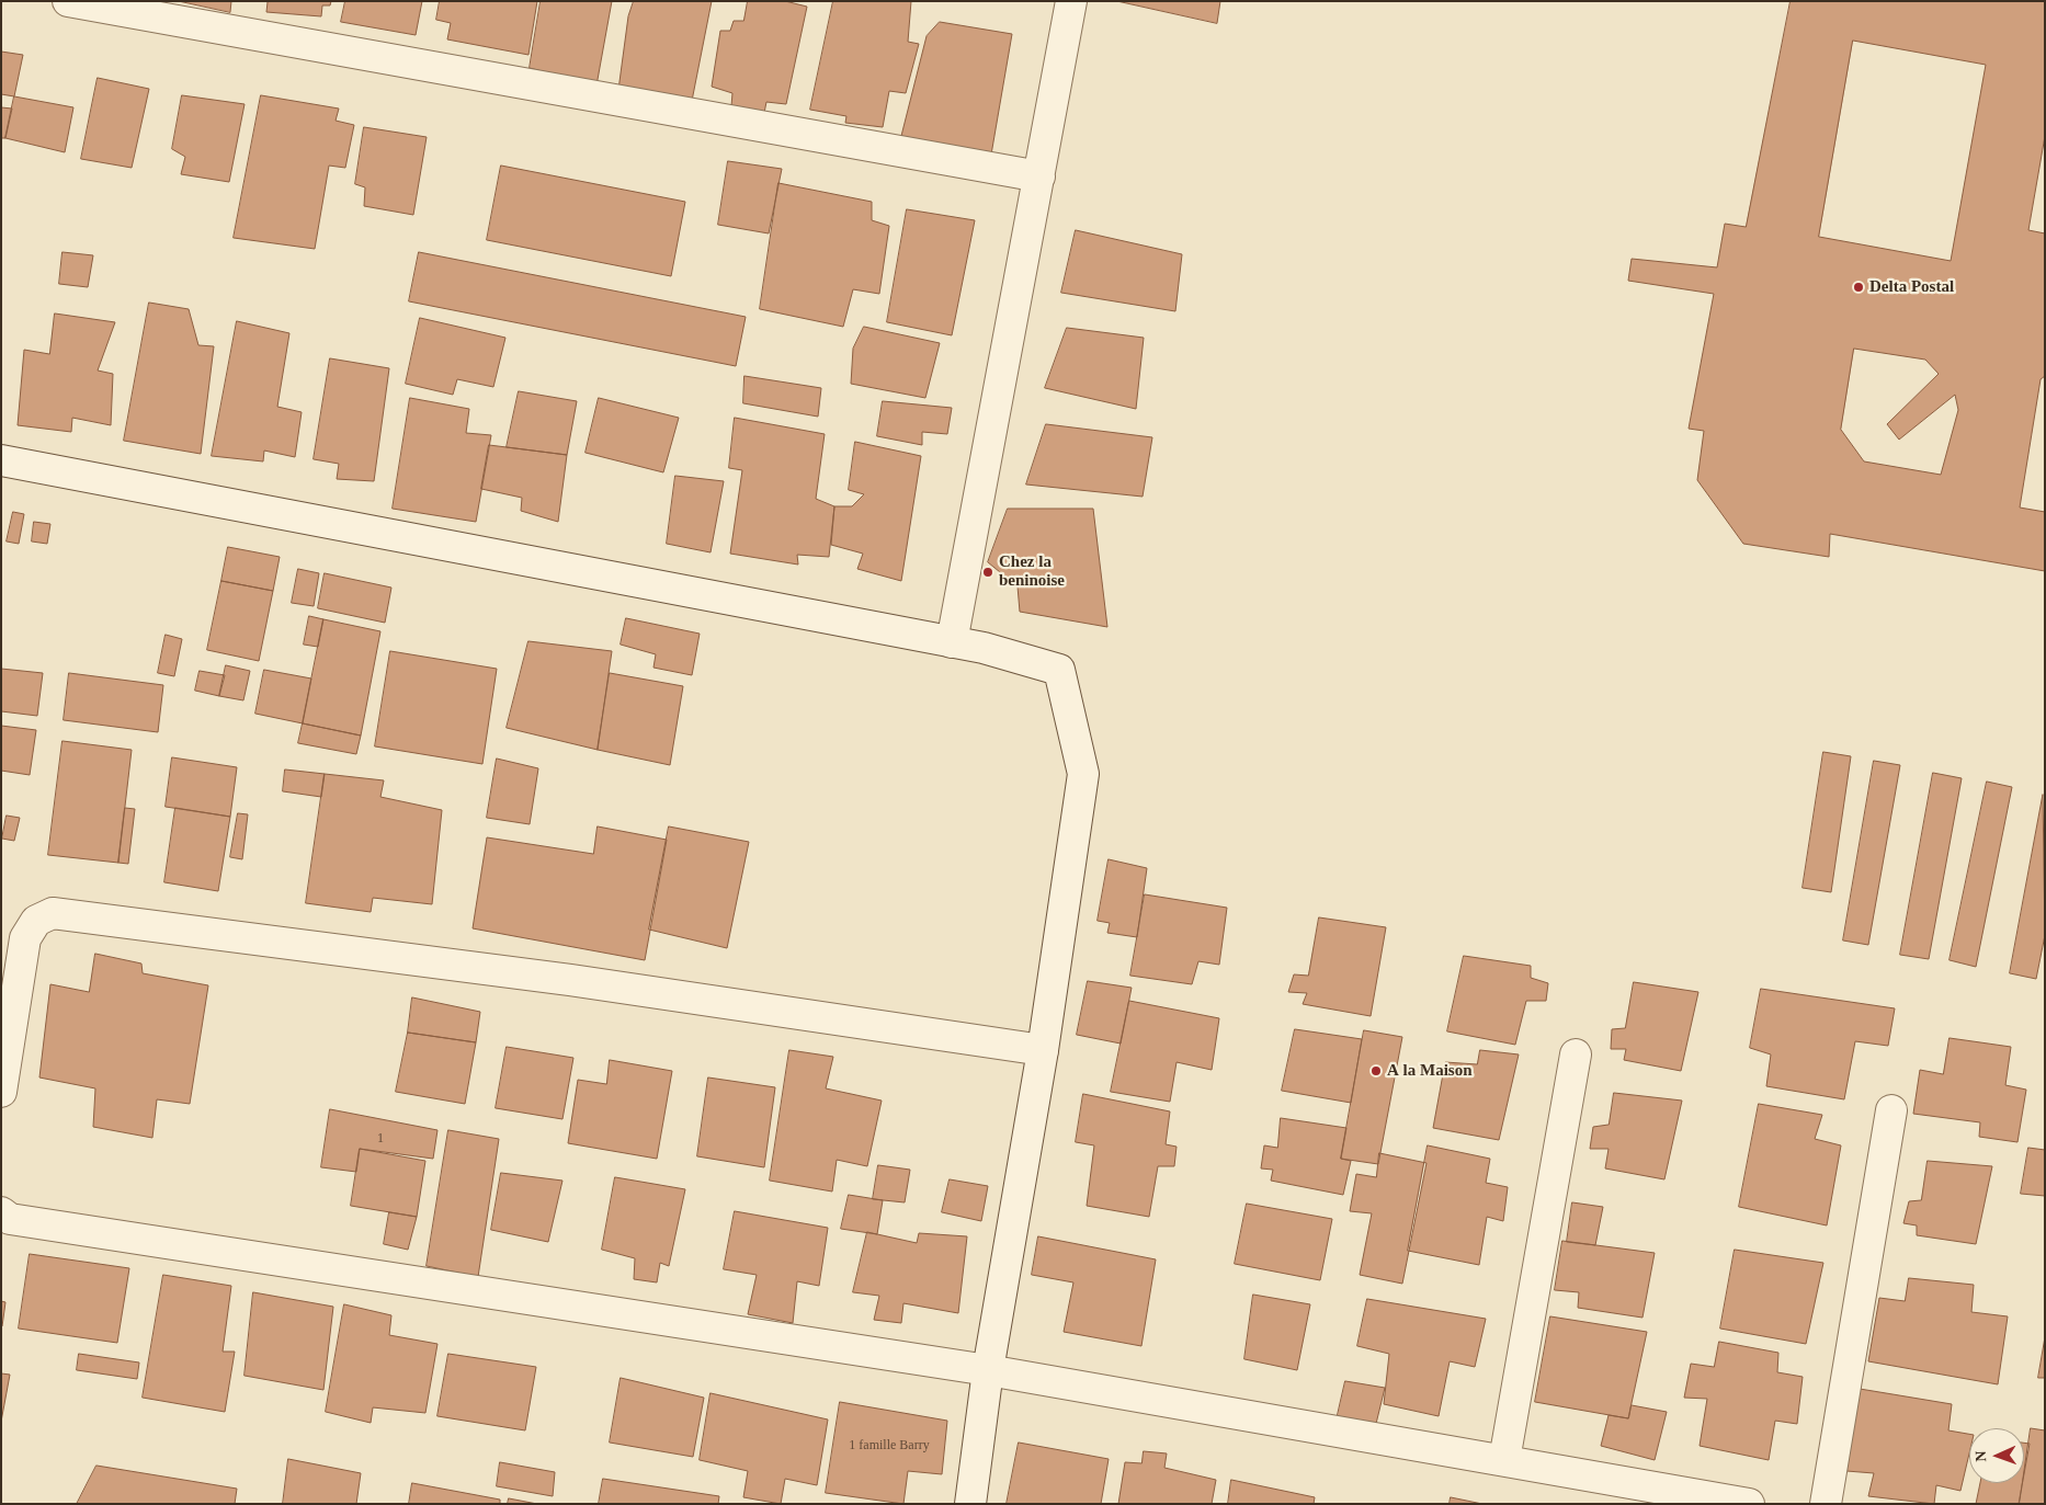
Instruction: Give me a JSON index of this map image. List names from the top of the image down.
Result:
{
  "places": ["Delta Postal", "Chez la beninoise", "A la Maison"],
  "house_numbers": ["1", "1 famille Barry"],
  "north": "left"
}
